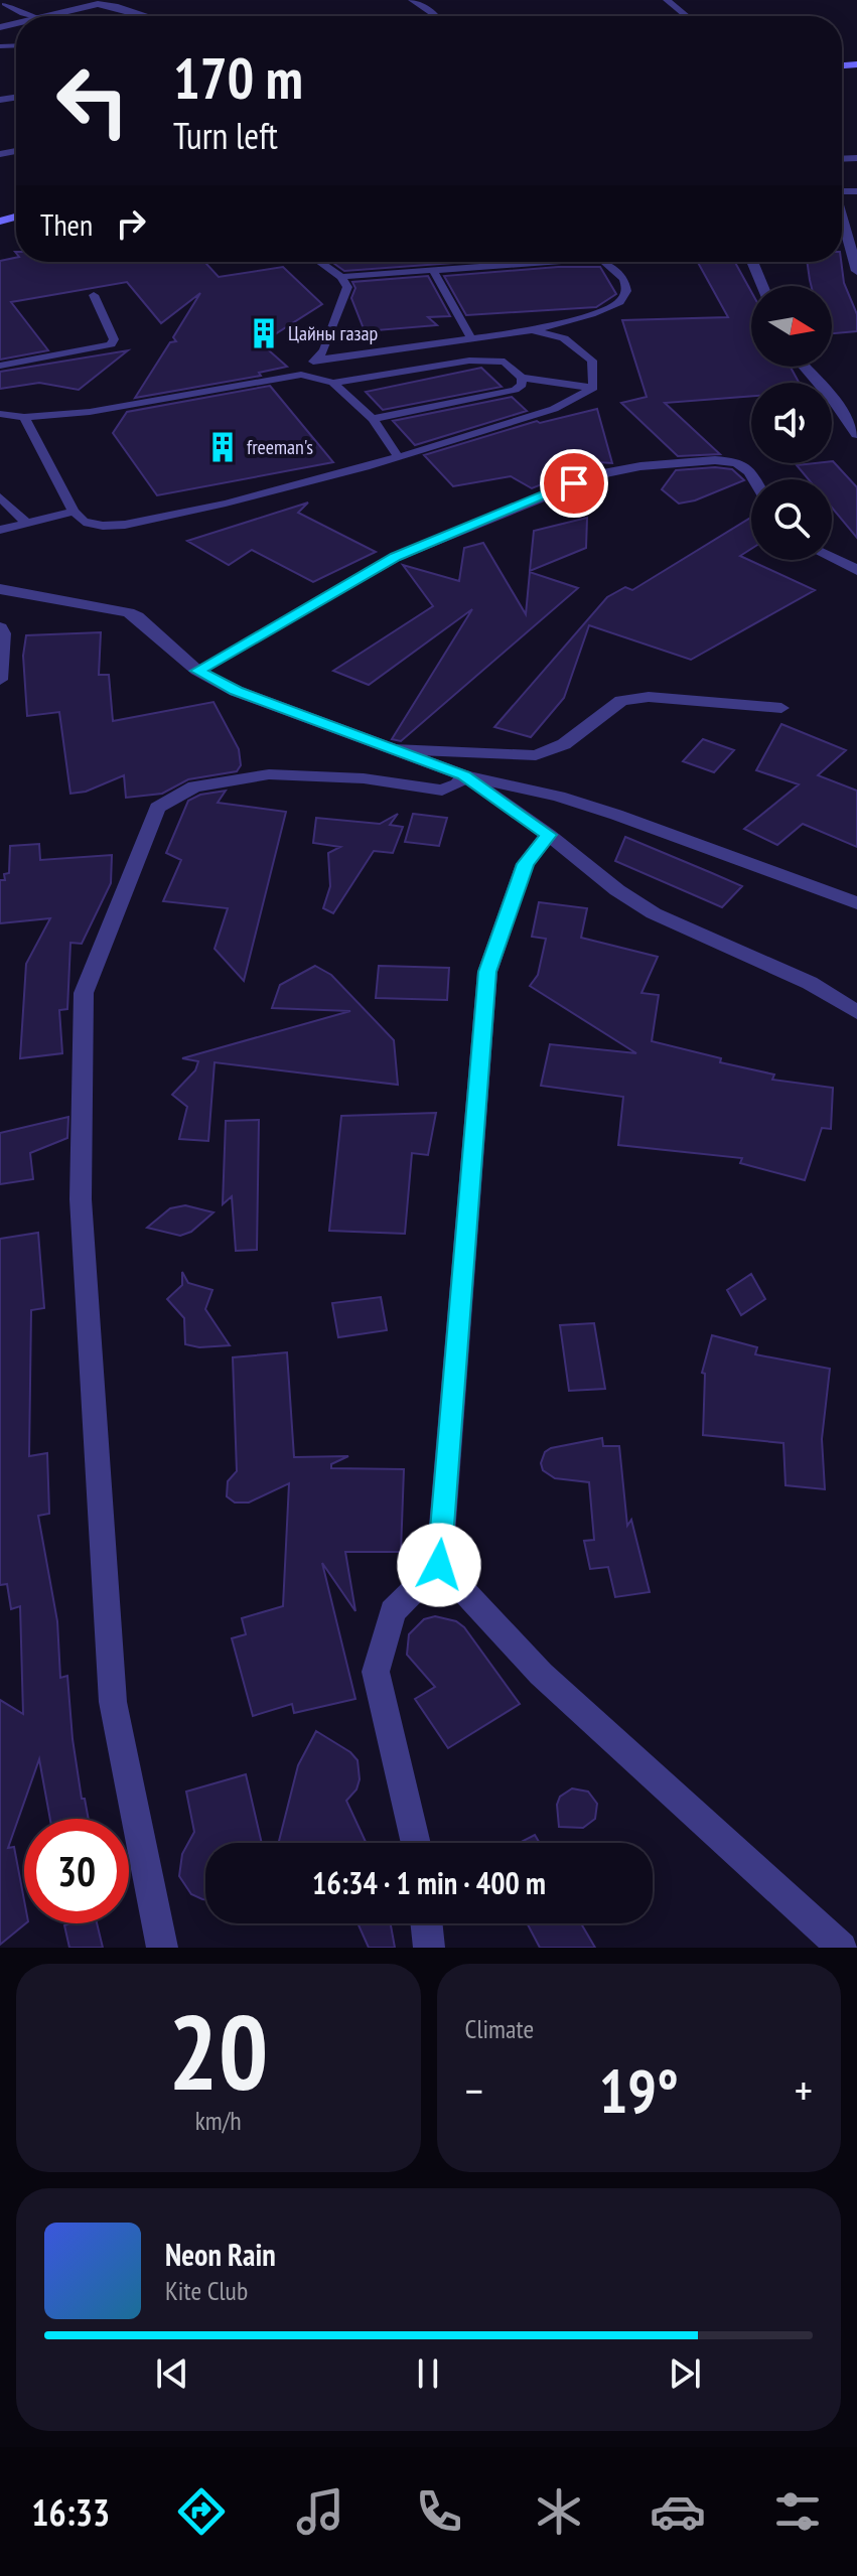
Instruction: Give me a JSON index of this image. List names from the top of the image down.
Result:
{
  "places": {
    "building": ["Цайны газар", "freeman's"]
  },
  "north": "right",
  "page": {
    "turn": ["170 m", "Turn left"],
    "then": "Then",
    "limit": "30",
    "trip": "16:34 · 1 min · 400 m",
    "tile": [
      ["20", "km/h"],
      "Climate"
    ],
    "heat": ["−", "19°", "+"],
    "song": ["Neon Rain", "Kite Club"],
    "tabs": "16:33"
  }
}
